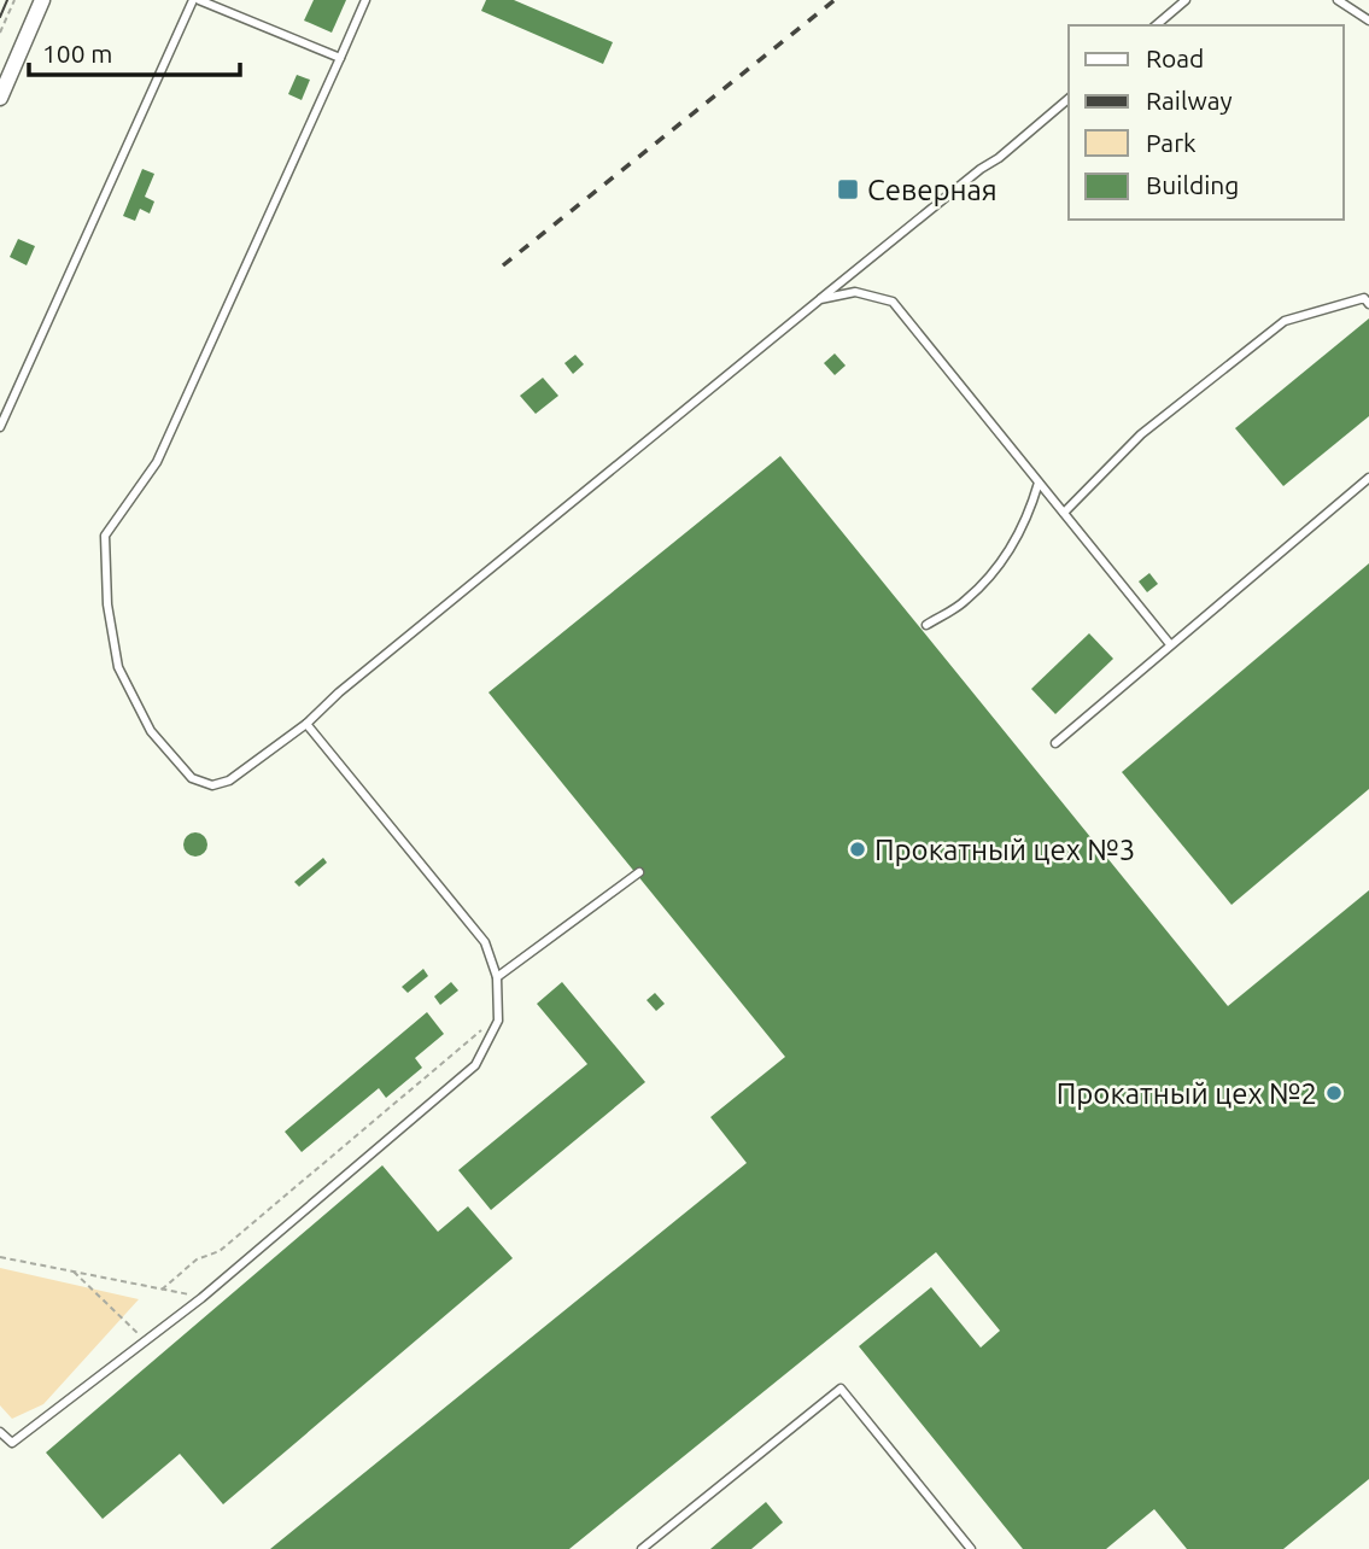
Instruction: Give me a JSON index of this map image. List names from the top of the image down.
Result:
{
  "places": {
    "transit": ["Северная"],
    "other": ["Прокатный цех №3", "Прокатный цех №2"]
  },
  "legend": [
    "Road",
    "Railway",
    "Park",
    "Building"
  ],
  "scale_bar": "100 m"
}
